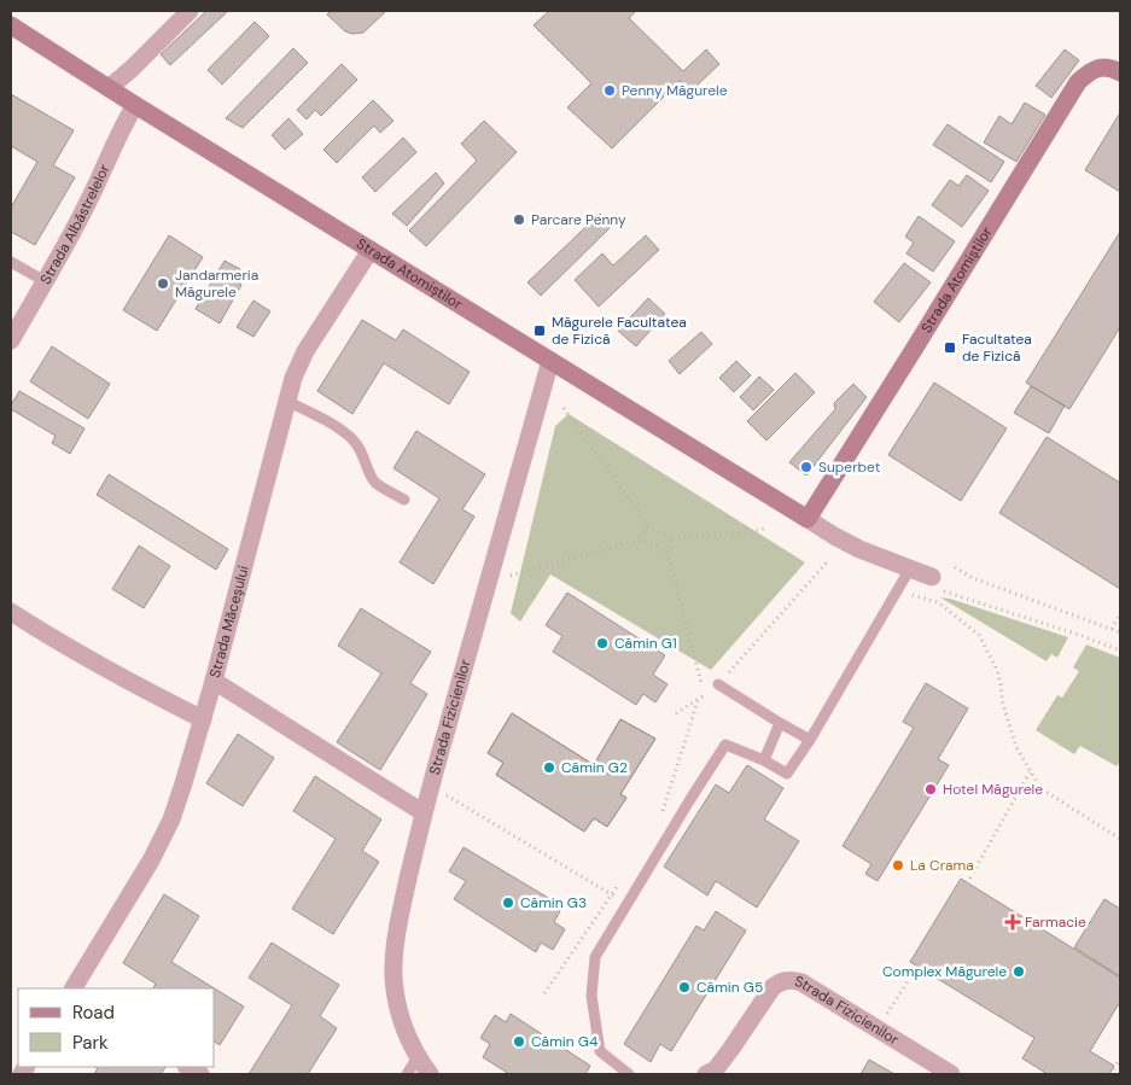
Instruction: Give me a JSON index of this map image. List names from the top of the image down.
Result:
{
  "streets": {
    "main road": ["Strada Atomiștilor"],
    "street": ["Strada Albăstrelelor", "Strada Măceșului", "Strada Fizicienilor"]
  },
  "crossings": [
    ["Strada Albăstrelelor", "Strada Atomiștilor"],
    ["Strada Atomiștilor", "Strada Măceșului"],
    ["Strada Atomiștilor", "Strada Fizicienilor"]
  ],
  "places": {
    "other": [
      "Penny Măgurele",
      "Parcare Penny",
      "Jandarmeria Măgurele",
      "Superbet",
      "Cămin G1",
      "Cămin G2",
      "Hotel Măgurele",
      "La Crama",
      "Cămin G3",
      "Complex Măgurele",
      "Cămin G5",
      "Cămin G4"
    ],
    "transit": ["Măgurele Facultatea de Fizică", "Facultatea de Fizică"],
    "health": ["Farmacie"]
  },
  "legend": ["Road", "Park"]
}
